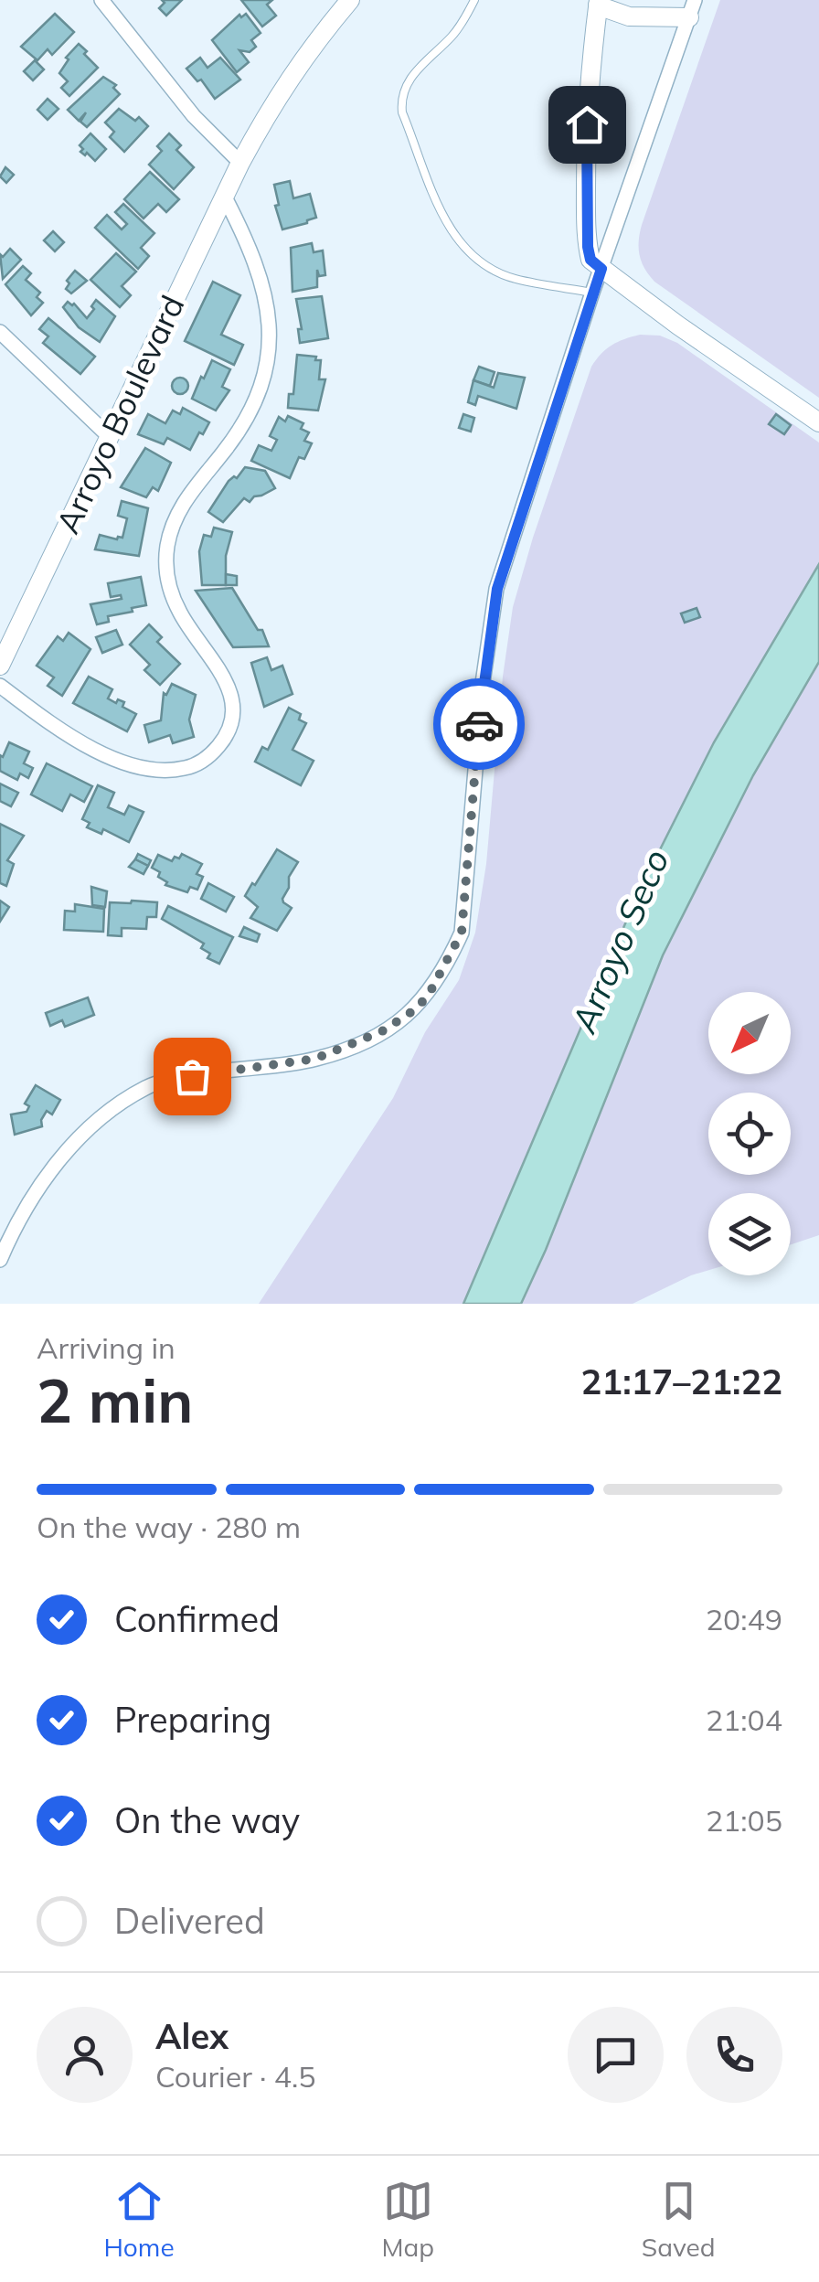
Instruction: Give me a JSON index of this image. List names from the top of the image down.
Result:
{
  "streets": {
    "street": ["Arroyo Boulevard"]
  },
  "water": ["Arroyo Seco"],
  "north": "bottom left",
  "page": {
    "heading": ["2 min", "Arriving in", "21:17–21:22"],
    "panel": ["Alex", "Courier · 4.5"],
    "bar": "On the way · 280 m",
    "list": [
      ["Confirmed", "20:49"],
      ["Preparing", "21:04"],
      ["On the way", "21:05"],
      "Delivered"
    ],
    "tabs": ["Home", "Map", "Saved"]
  }
}
